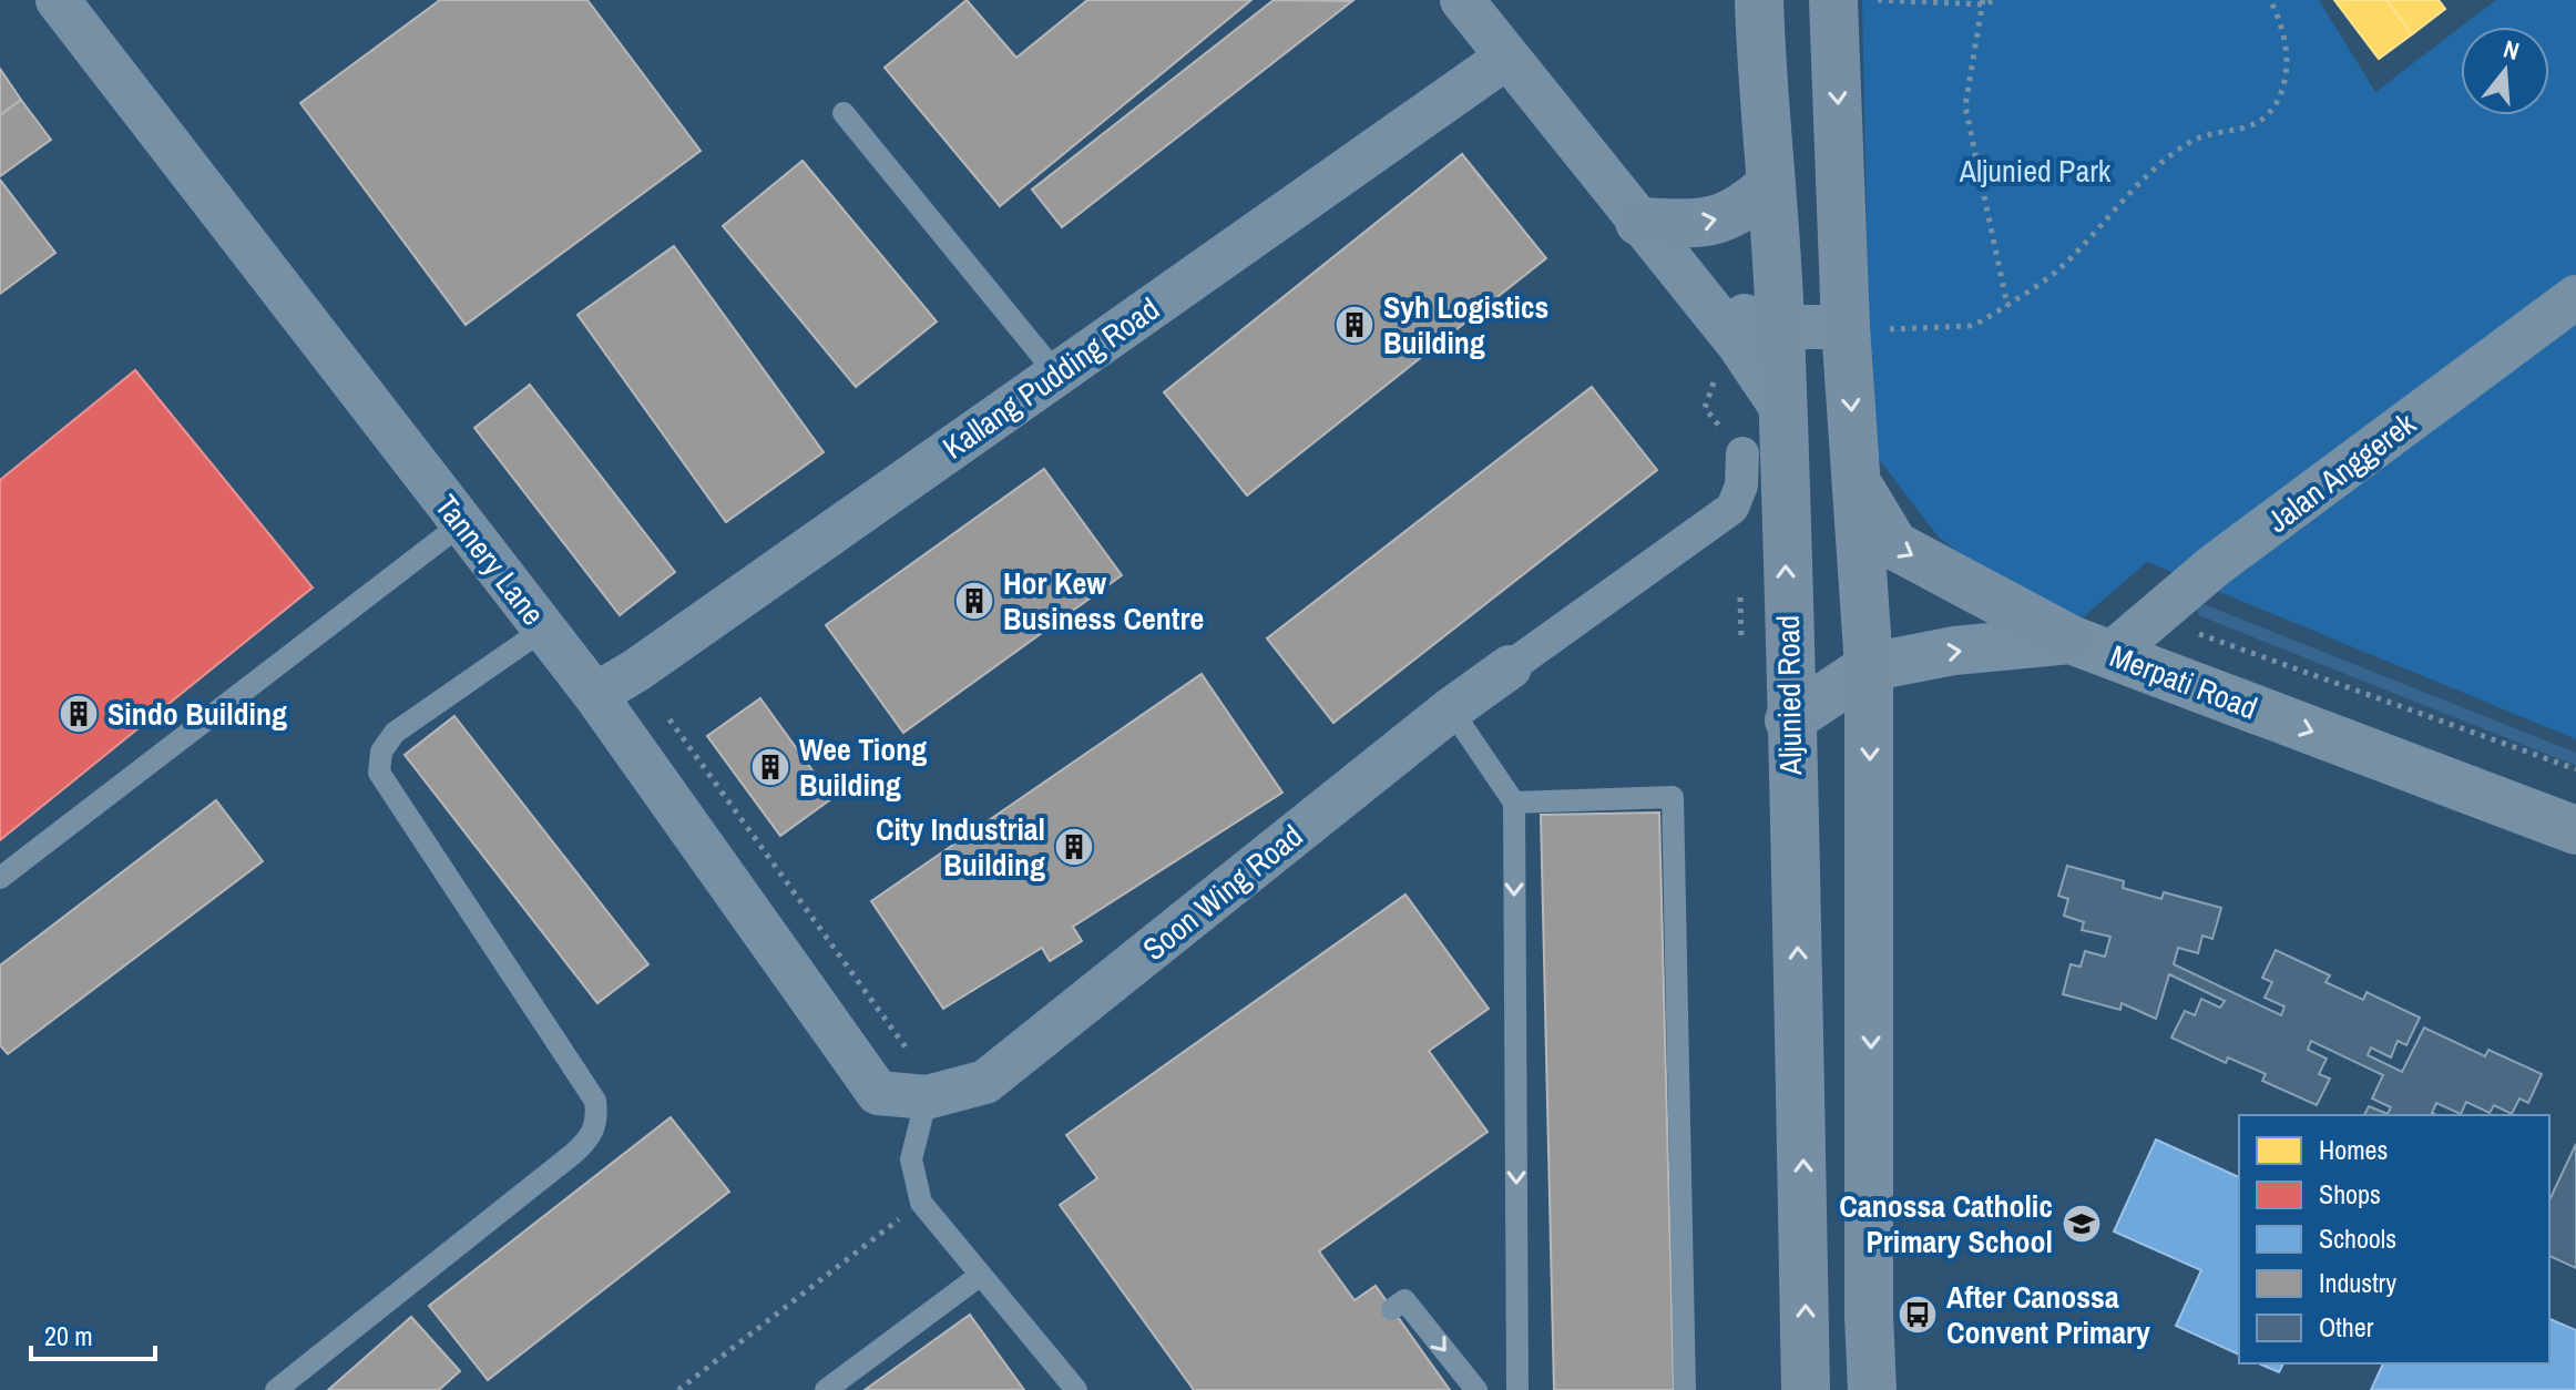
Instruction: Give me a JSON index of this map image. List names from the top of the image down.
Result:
{
  "streets": {
    "main road": ["Aljunied Road"],
    "street": [
      "Kallang Pudding Road",
      "Jalan Anggerek",
      "Tannery Lane",
      "Merpati Road",
      "Soon Wing Road"
    ]
  },
  "crossings": [
    ["Kallang Pudding Road", "Tannery Lane"],
    ["Jalan Anggerek", "Merpati Road"],
    ["Tannery Lane", "Soon Wing Road"],
    ["Merpati Road", "Aljunied Road"]
  ],
  "one_way": ["Merpati Road"],
  "parks": ["Aljunied Park"],
  "places": {
    "building": [
      "Syh Logistics Building",
      "Hor Kew Business Centre",
      "Sindo Building",
      "Wee Tiong Building",
      "City Industrial Building"
    ],
    "school or university": ["Canossa Catholic Primary School"],
    "bus stop": ["After Canossa Convent Primary"]
  },
  "legend": [
    "Homes",
    "Shops",
    "Schools",
    "Industry",
    "Other"
  ],
  "scale_bar": "20 m",
  "north": "top"
}
